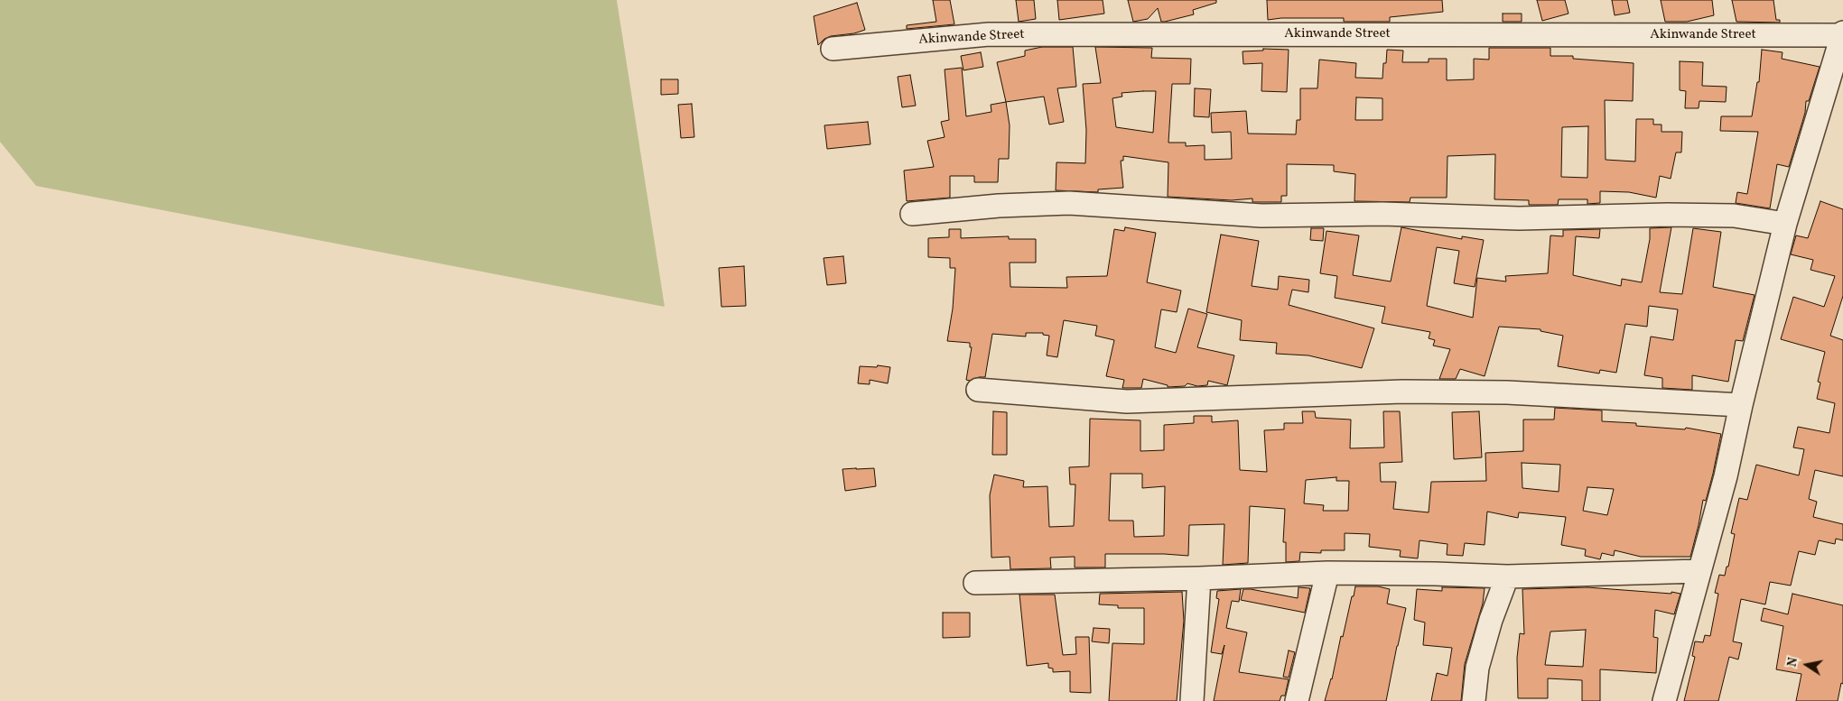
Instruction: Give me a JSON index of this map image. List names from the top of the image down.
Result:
{
  "streets": {
    "street": ["Akinwande Street"]
  },
  "north": "left"
}
